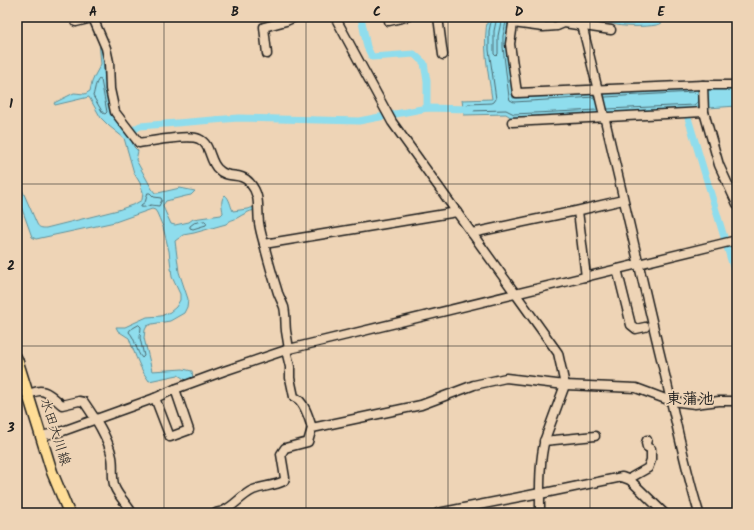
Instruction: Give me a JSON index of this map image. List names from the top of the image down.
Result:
{
  "streets": {
    "main road": ["水田大川線"]
  },
  "districts": ["東蒲池"],
  "grid": {
    "columns": [
      "A",
      "B",
      "C",
      "D",
      "E"
    ],
    "rows": ["1", "2", "3"]
  }
}
